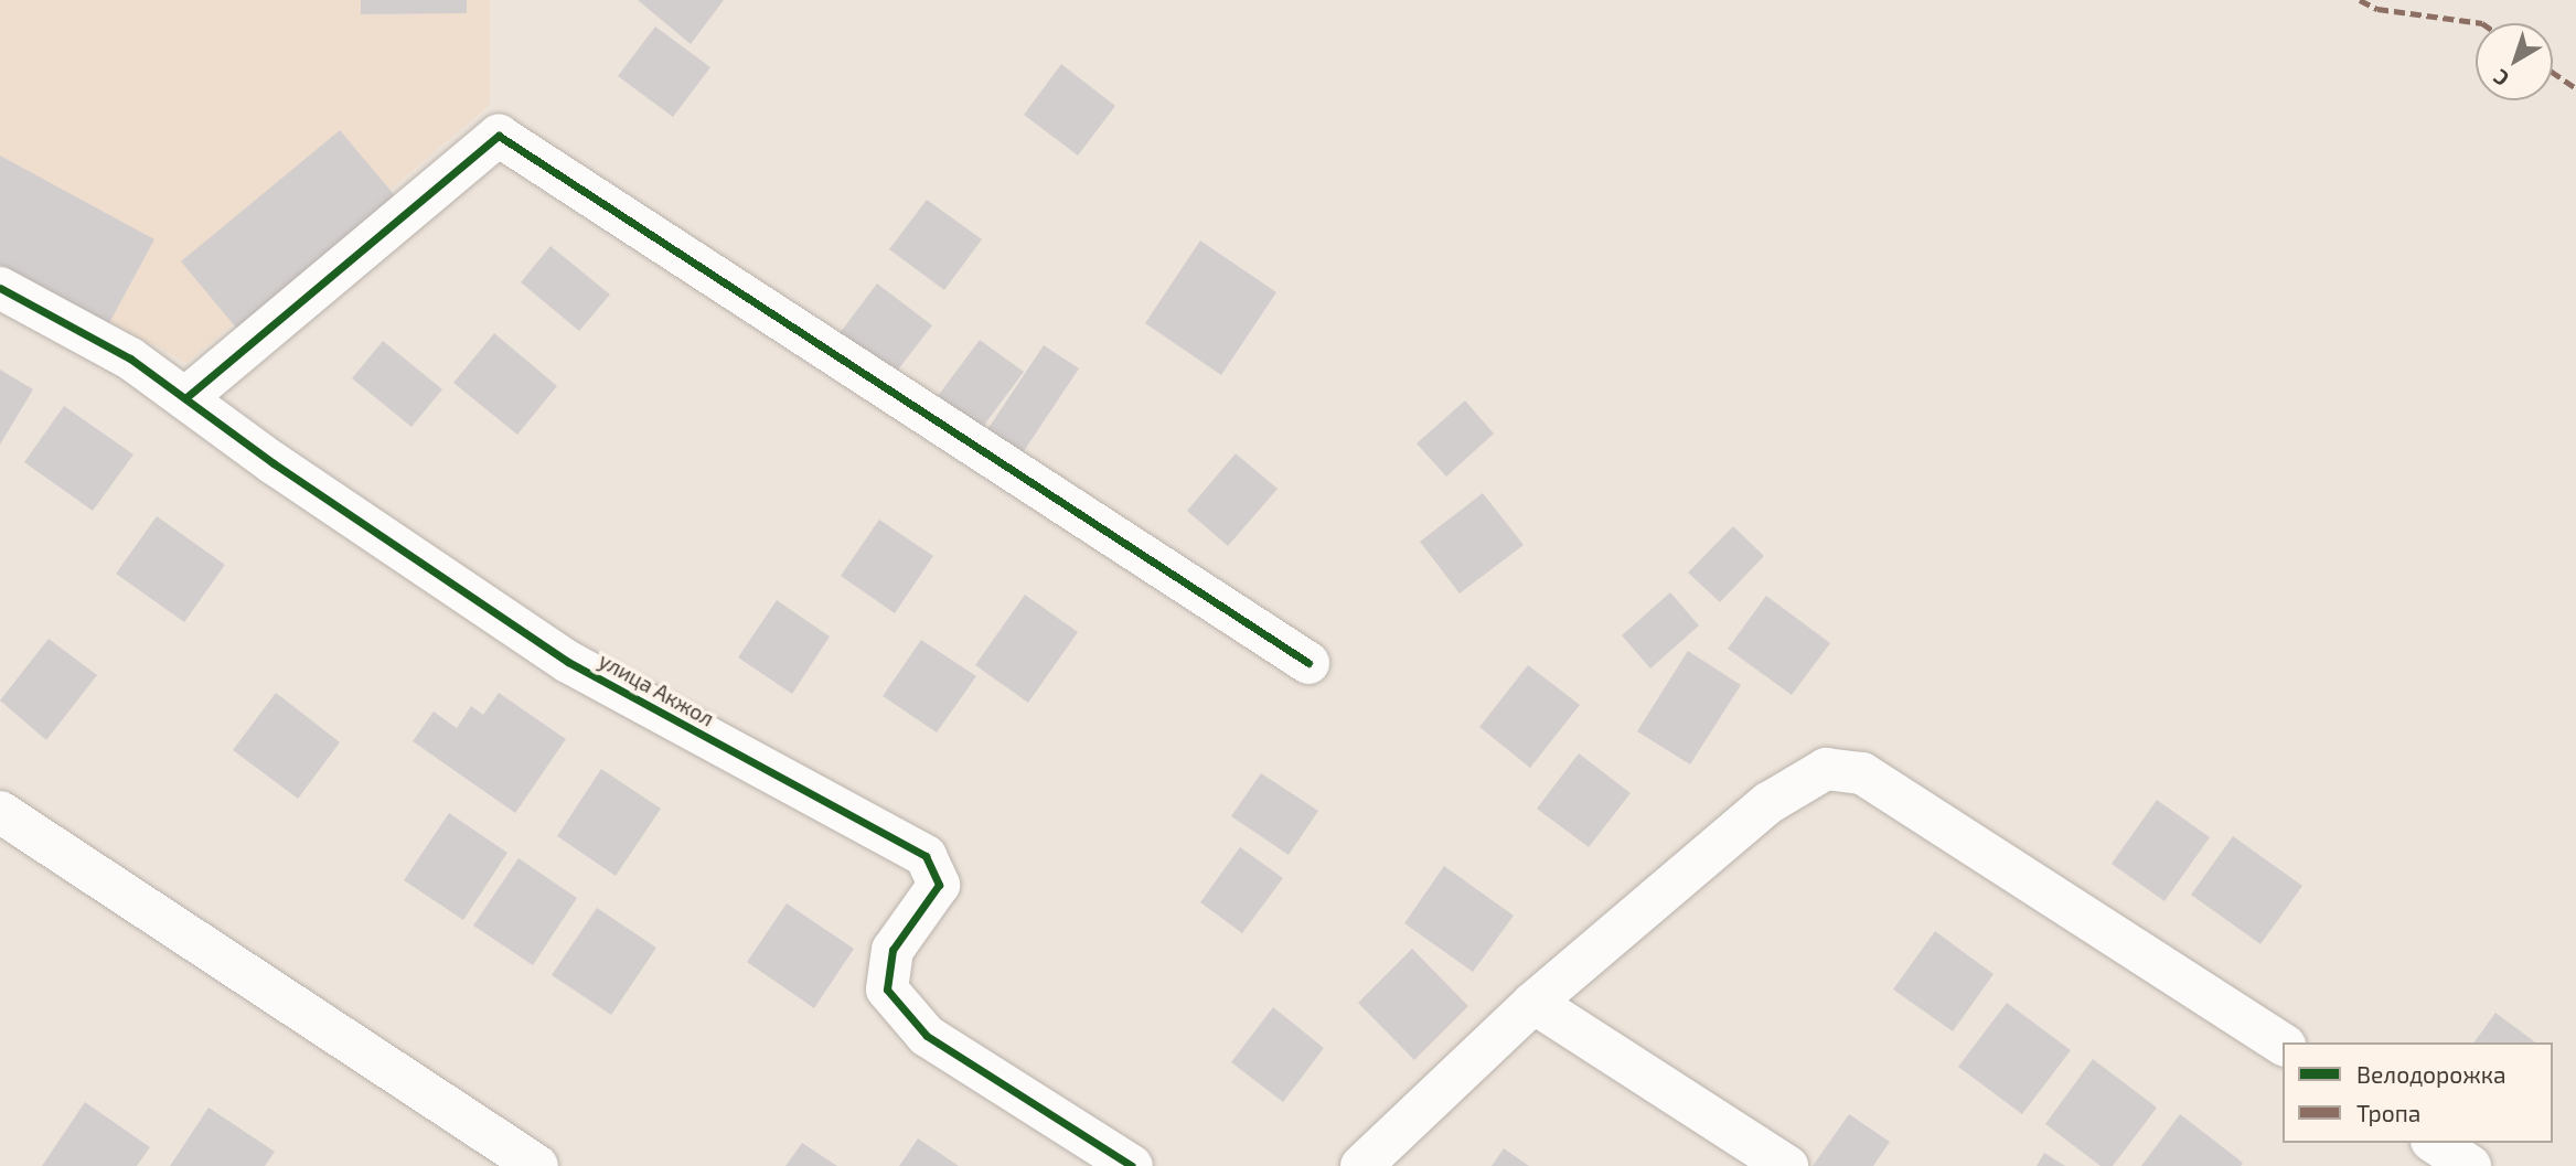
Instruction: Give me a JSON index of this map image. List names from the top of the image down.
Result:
{
  "streets": {
    "street": ["улица Акжол"]
  },
  "legend": ["Велодорожка", "Тропа"],
  "north": "bottom left"
}
